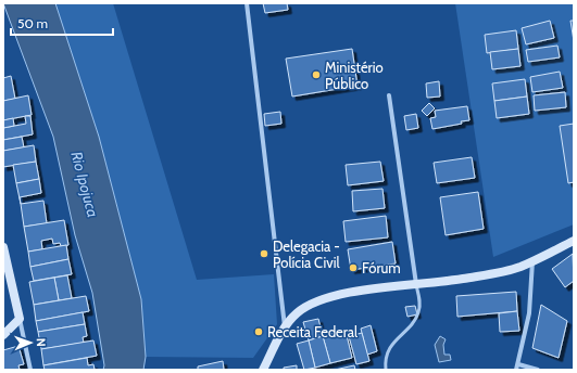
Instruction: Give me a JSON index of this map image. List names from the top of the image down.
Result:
{
  "water": ["Rio Ipojuca"],
  "places": [
    "Ministério Público",
    "Delegacia - Polícia Civil",
    "Fórum",
    "Receita Federal"
  ],
  "scale_bar": "50 m",
  "north": "right"
}
